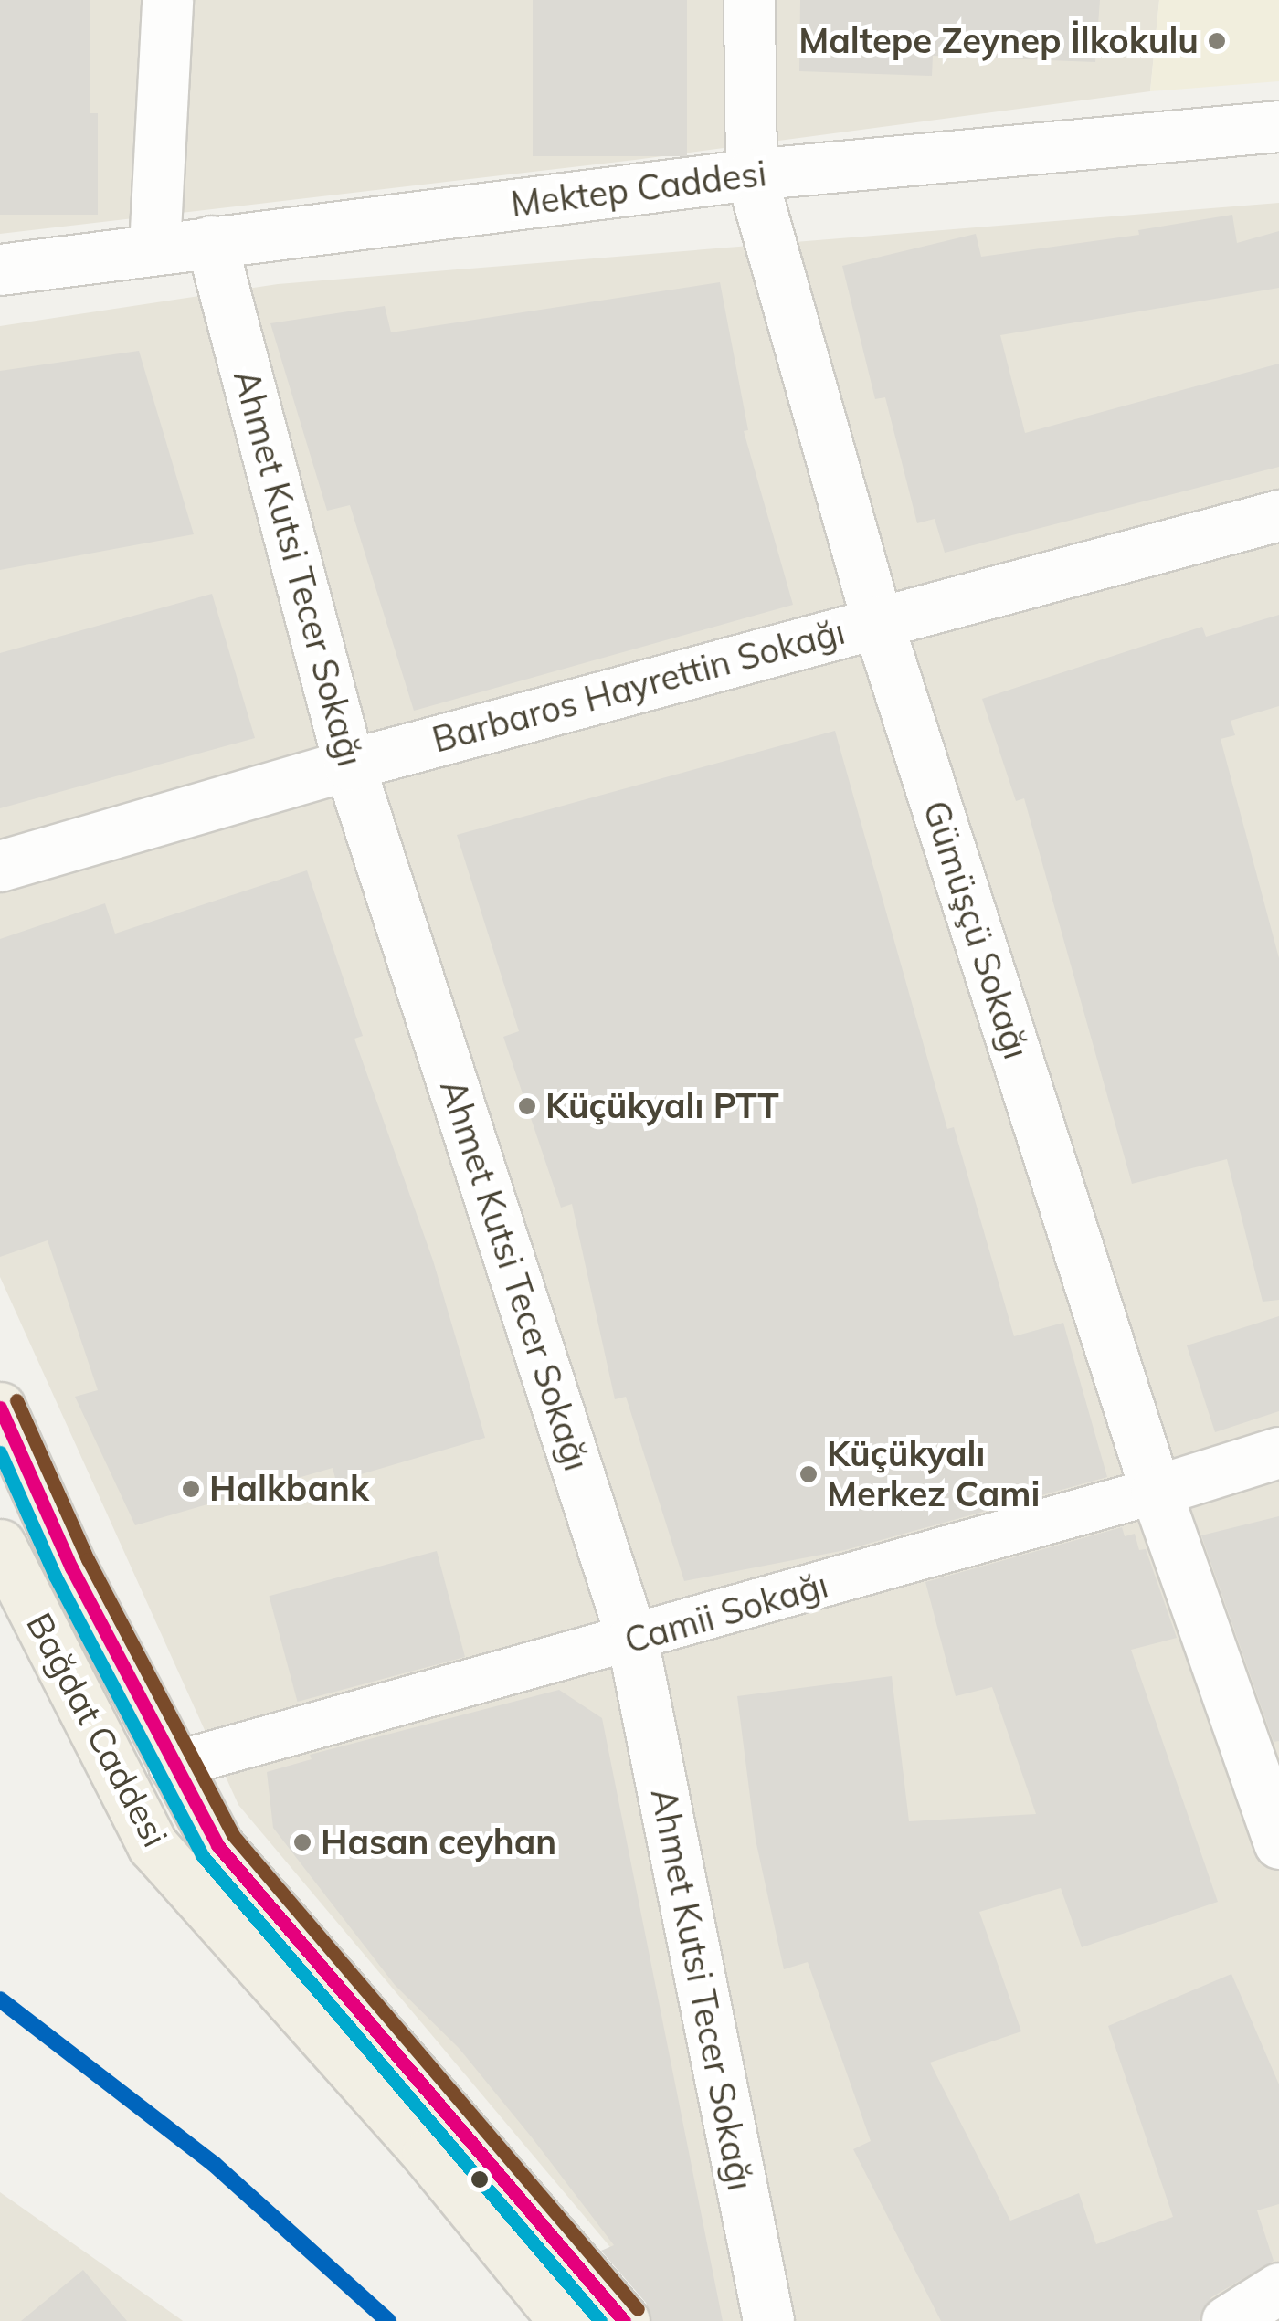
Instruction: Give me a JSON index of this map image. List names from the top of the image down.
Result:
{
  "streets": {
    "main road": ["Bağdat Caddesi"],
    "street": [
      "Mektep Caddesi",
      "Ahmet Kutsi Tecer Sokağı",
      "Barbaros Hayrettin Sokağı",
      "Gümüşçü Sokağı",
      "Camii Sokağı"
    ]
  },
  "crossings": [
    ["Mektep Caddesi", "Ahmet Kutsi Tecer Sokağı"],
    ["Mektep Caddesi", "Gümüşçü Sokağı"],
    ["Ahmet Kutsi Tecer Sokağı", "Barbaros Hayrettin Sokağı"],
    ["Ahmet Kutsi Tecer Sokağı", "Camii Sokağı"],
    ["Barbaros Hayrettin Sokağı", "Gümüşçü Sokağı"],
    ["Gümüşçü Sokağı", "Camii Sokağı"],
    ["Camii Sokağı", "Bağdat Caddesi"]
  ],
  "places": [
    "Maltepe Zeynep İlkokulu",
    "Küçükyalı PTT",
    "Küçükyalı Merkez Cami",
    "Halkbank",
    "Hasan ceyhan"
  ]
}
